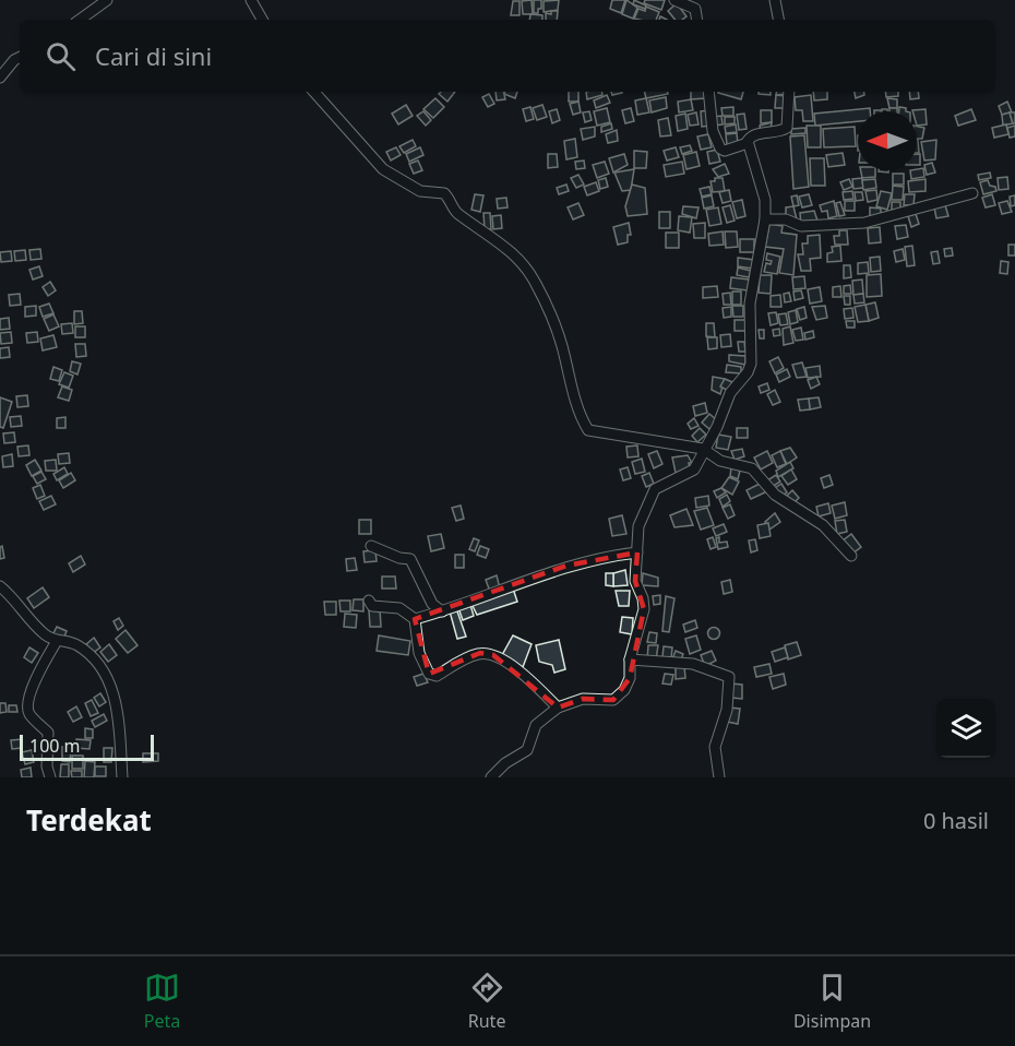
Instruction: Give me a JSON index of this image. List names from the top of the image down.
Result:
{
  "scale_bar": "100 m",
  "north": "left",
  "page": {
    "search": "Cari di sini",
    "scale": "100 m",
    "heading": ["Terdekat", "0 hasil"],
    "nav": ["Peta", "Rute", "Disimpan"]
  }
}
